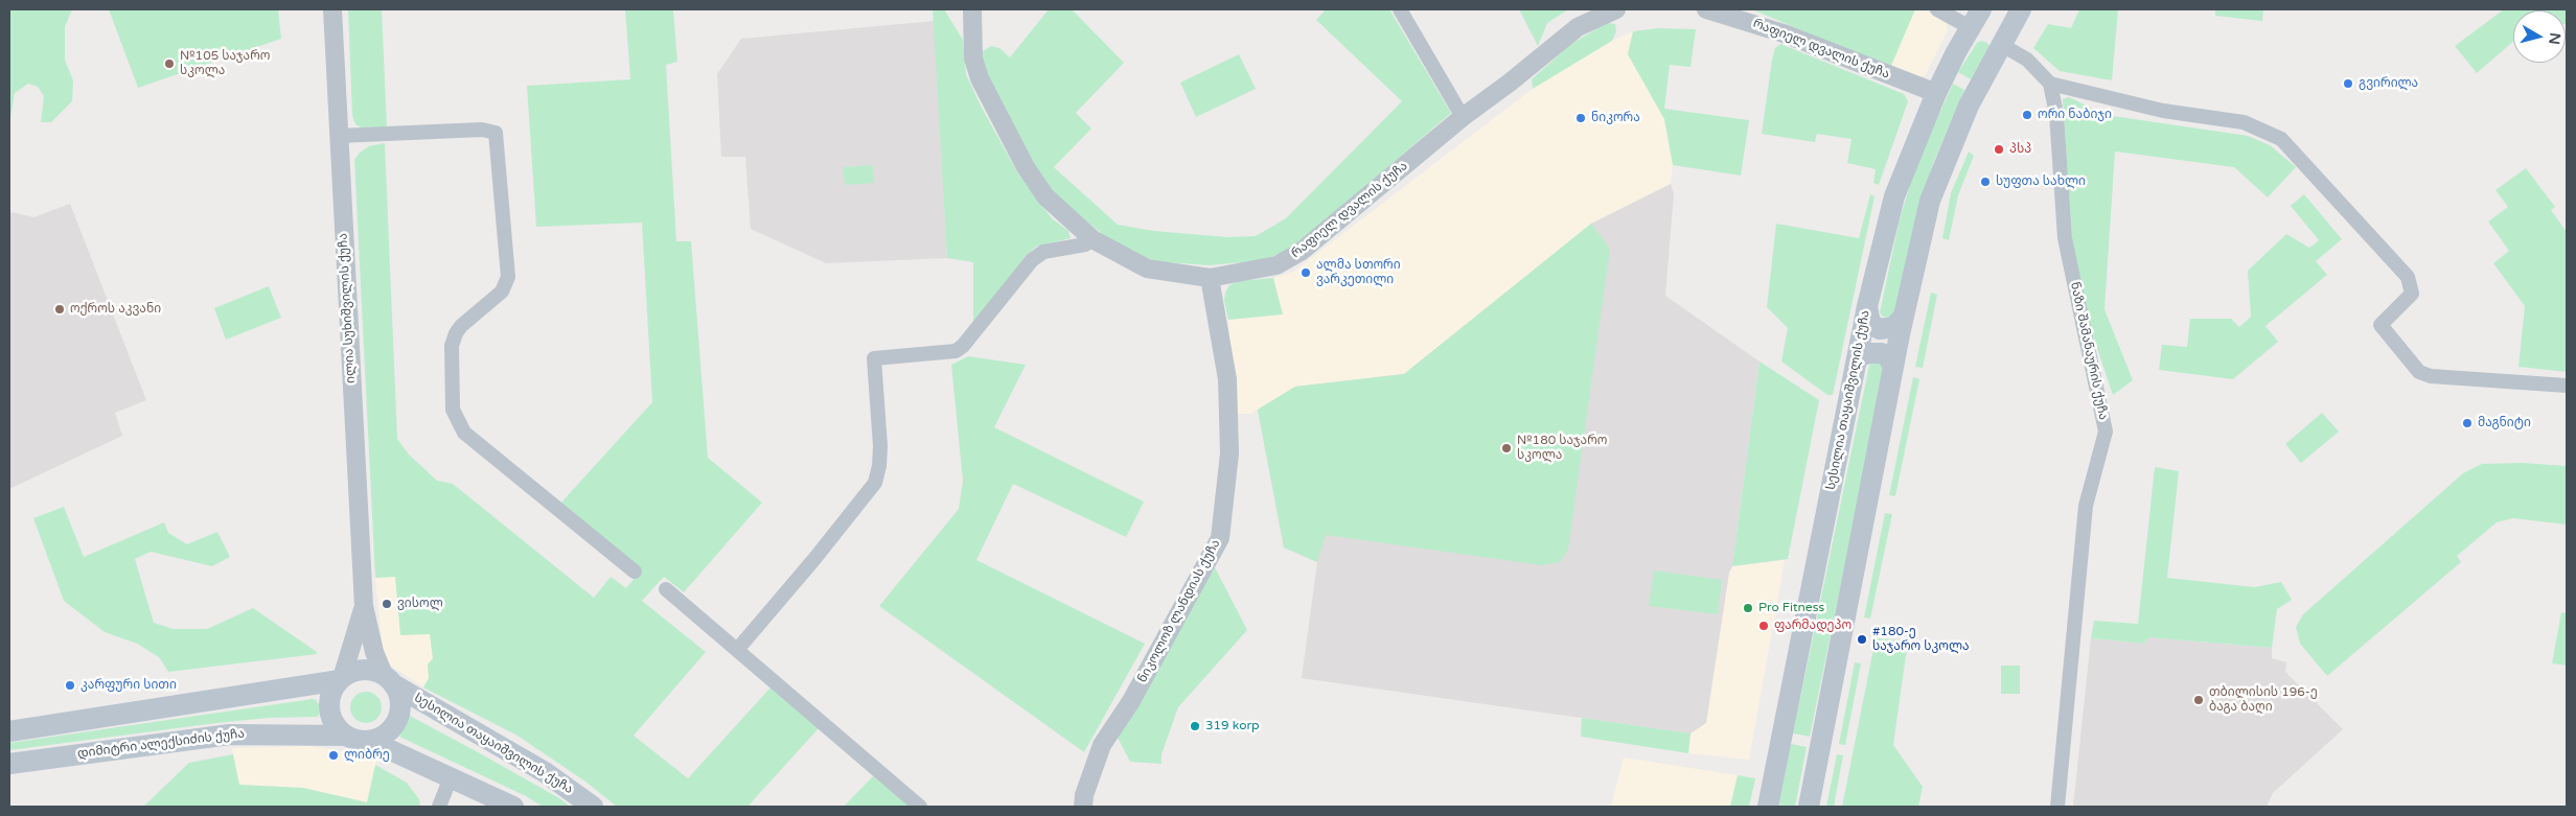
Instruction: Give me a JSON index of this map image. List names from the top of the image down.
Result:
{
  "streets": {
    "main road": ["სესილია თაყაიშვილის ქუჩა", "დიმიტრი ალექსიძის ქუჩა"],
    "street": [
      "რაფიელ დვალის ქუჩა",
      "ილია სუხიშვილის ქუჩა",
      "ნაზი შამანაურის ქუჩა",
      "ნიკოლოზ ლანდიას ქუჩა"
    ]
  },
  "crossings": [
    ["რაფიელ დვალის ქუჩა", "სესილია თაყაიშვილის ქუჩა"],
    ["რაფიელ დვალის ქუჩა", "ნიკოლოზ ლანდიას ქუჩა"],
    ["ილია სუხიშვილის ქუჩა", "სესილია თაყაიშვილის ქუჩა"],
    ["ილია სუხიშვილის ქუჩა", "დიმიტრი ალექსიძის ქუჩა"],
    ["სესილია თაყაიშვილის ქუჩა", "დიმიტრი ალექსიძის ქუჩა"]
  ],
  "places": [
    "№105 საჯარო სკოლა",
    "გვირილა",
    "ორი ნაბიჯი",
    "ნიკორა",
    "პსპ",
    "სუფთა სახლი",
    "ალმა სთორი ვარკეთილი",
    "ოქროს აკვანი",
    "მაგნიტი",
    "№180 საჯარო სკოლა",
    "ვისოლ",
    "Pro Fitness",
    "ფარმადეპო",
    "#180-ე საჯარო სკოლა",
    "კარფური სითი",
    "თბილისის 196-ე ბაგა ბაღი",
    "319 korp",
    "ლიბრე"
  ],
  "north": "right"
}
